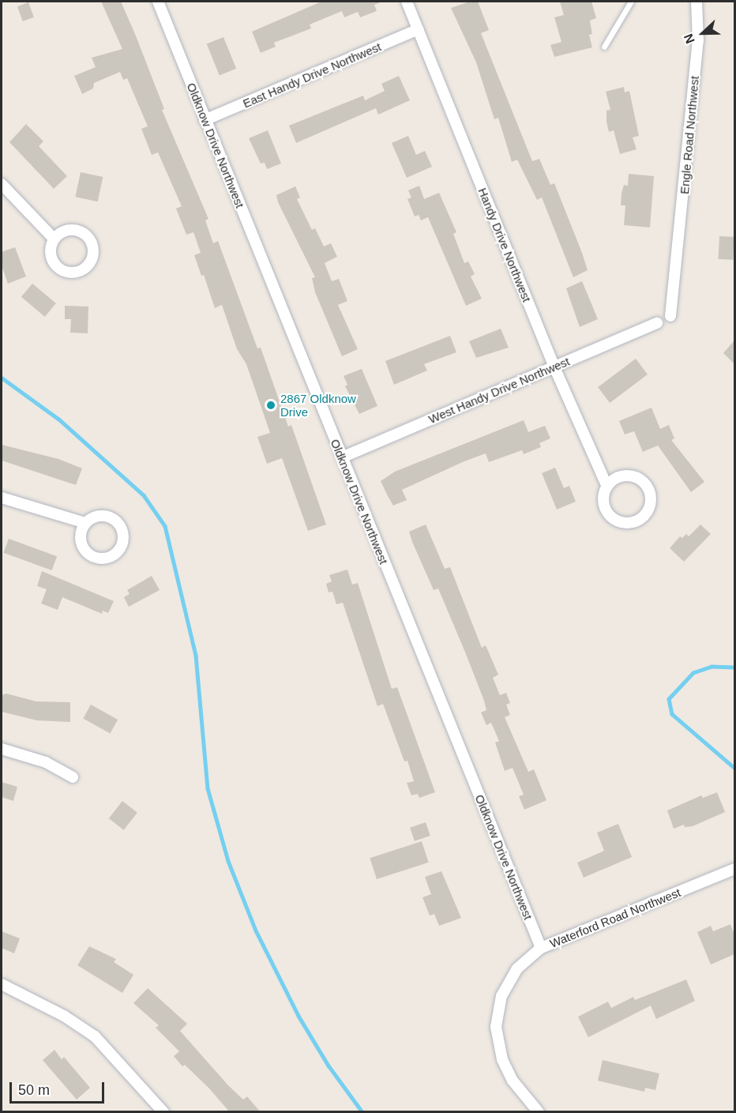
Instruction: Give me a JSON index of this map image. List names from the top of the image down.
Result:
{
  "streets": {
    "street": [
      "East Handy Drive Northwest",
      "Engle Road Northwest",
      "Oldknow Drive Northwest",
      "Handy Drive Northwest",
      "West Handy Drive Northwest",
      "Waterford Road Northwest"
    ]
  },
  "crossings": [
    ["East Handy Drive Northwest", "Oldknow Drive Northwest"],
    ["East Handy Drive Northwest", "Handy Drive Northwest"],
    ["Oldknow Drive Northwest", "West Handy Drive Northwest"],
    ["Oldknow Drive Northwest", "Waterford Road Northwest"],
    ["Handy Drive Northwest", "West Handy Drive Northwest"]
  ],
  "places": ["2867 Oldknow Drive"],
  "scale_bar": "50 m",
  "north": "left"
}
